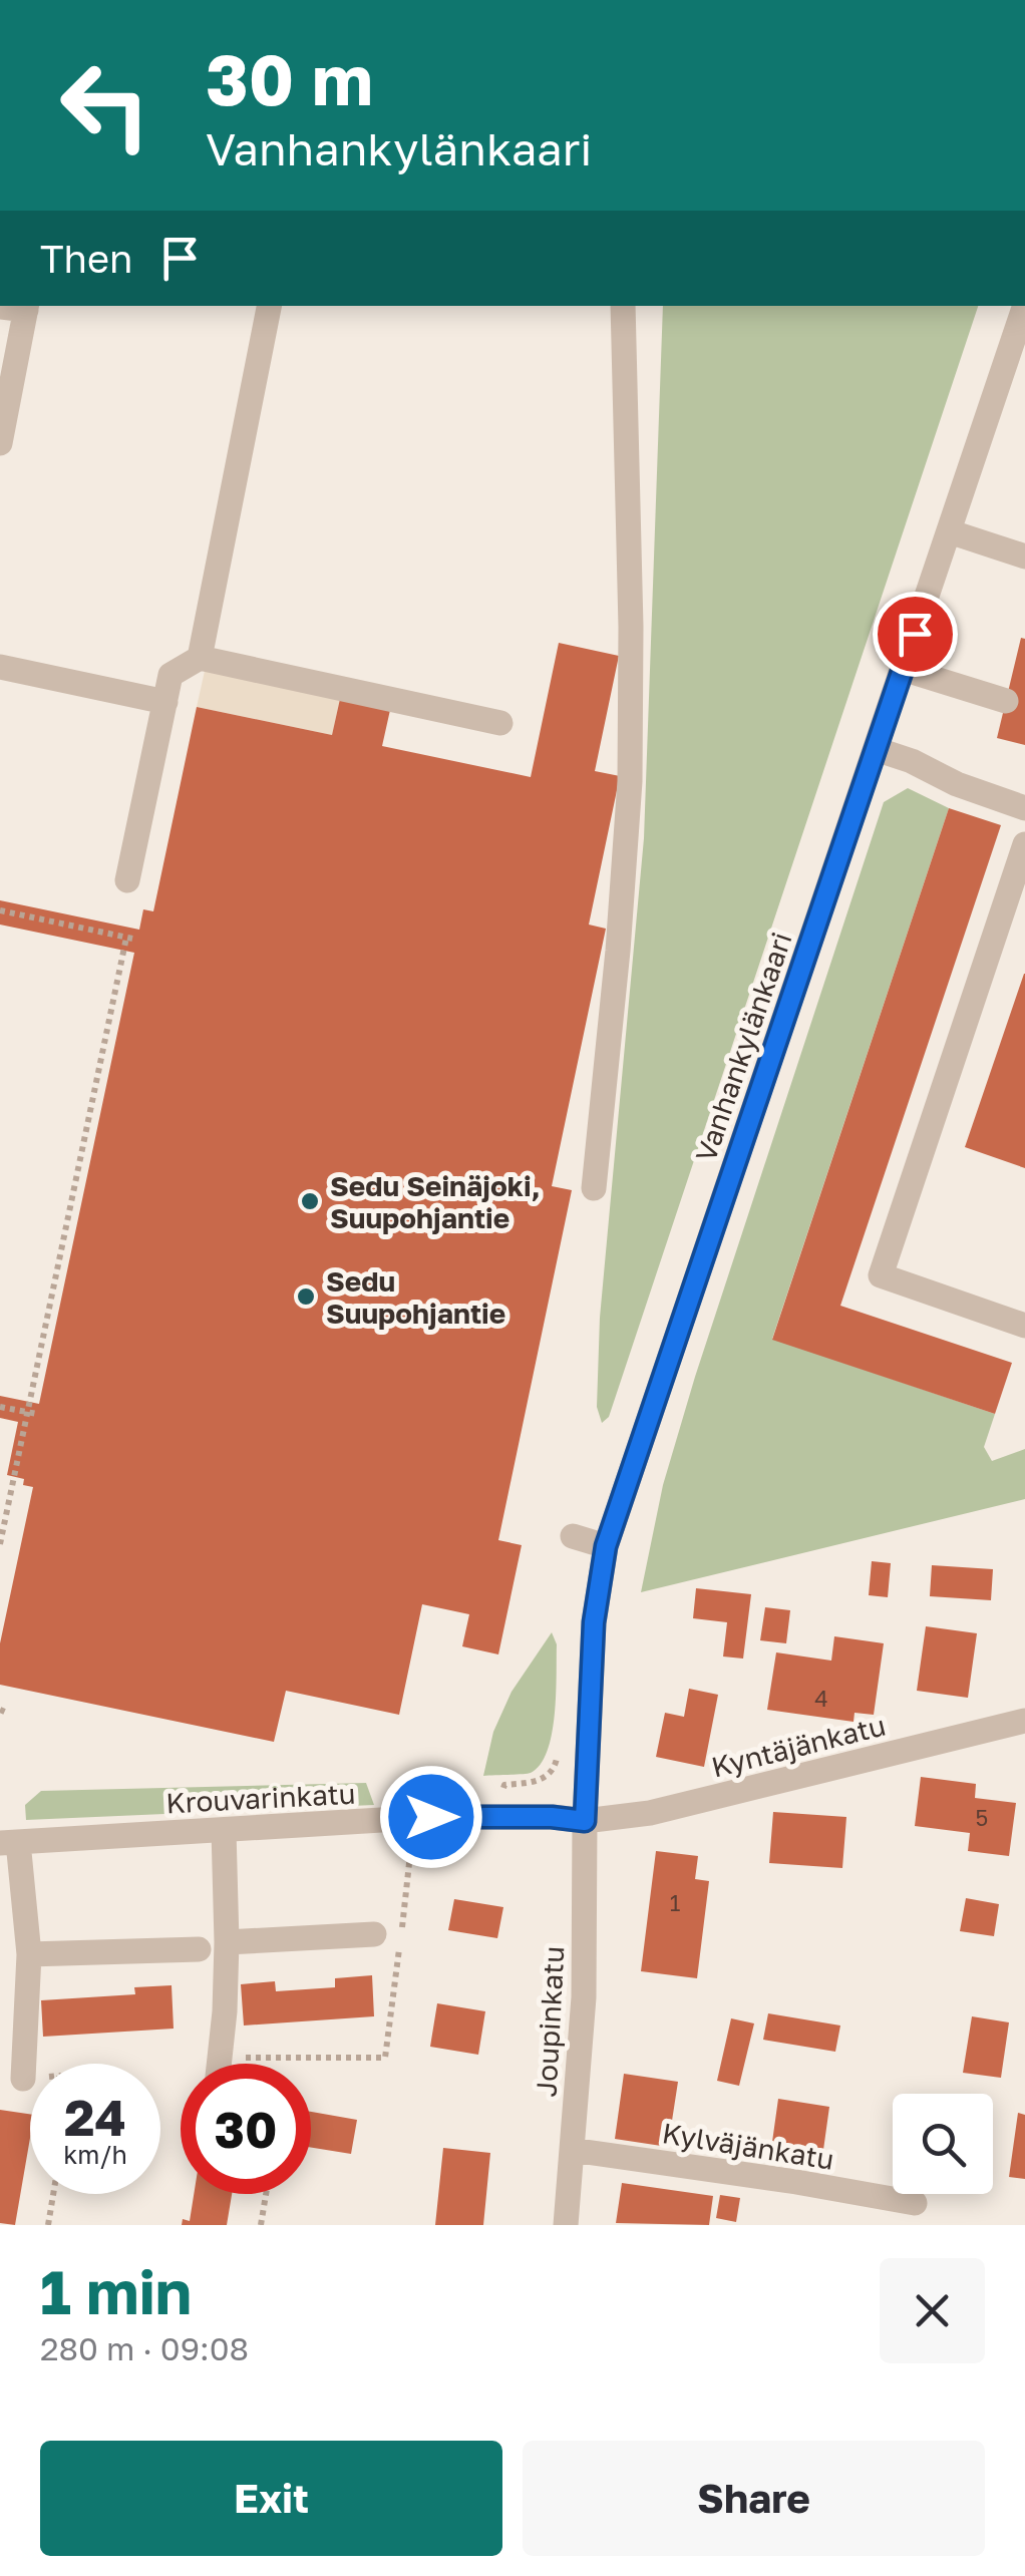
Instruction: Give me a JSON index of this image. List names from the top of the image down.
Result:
{
  "streets": {
    "street": [
      "Vanhankylänkaari",
      "Kyntäjänkatu",
      "Krouvarinkatu",
      "Joupinkatu",
      "Kylväjänkatu"
    ]
  },
  "crossings": [
    ["Vanhankylänkaari", "Kyntäjänkatu"],
    ["Vanhankylänkaari", "Krouvarinkatu"],
    ["Vanhankylänkaari", "Joupinkatu"],
    ["Kyntäjänkatu", "Krouvarinkatu"],
    ["Kyntäjänkatu", "Joupinkatu"],
    ["Krouvarinkatu", "Joupinkatu"],
    ["Joupinkatu", "Kylväjänkatu"]
  ],
  "places": ["Sedu Seinäjoki, Suupohjantie", "Sedu Suupohjantie"],
  "house_numbers": ["4", "5", "1"],
  "page": {
    "turn": ["30 m", "Vanhankylänkaari"],
    "then": "Then",
    "speed": "24 km/h",
    "limit": "30",
    "heading": ["1 min", "280 m · 09:08"],
    "buttons": ["Exit", "Share"]
  }
}
